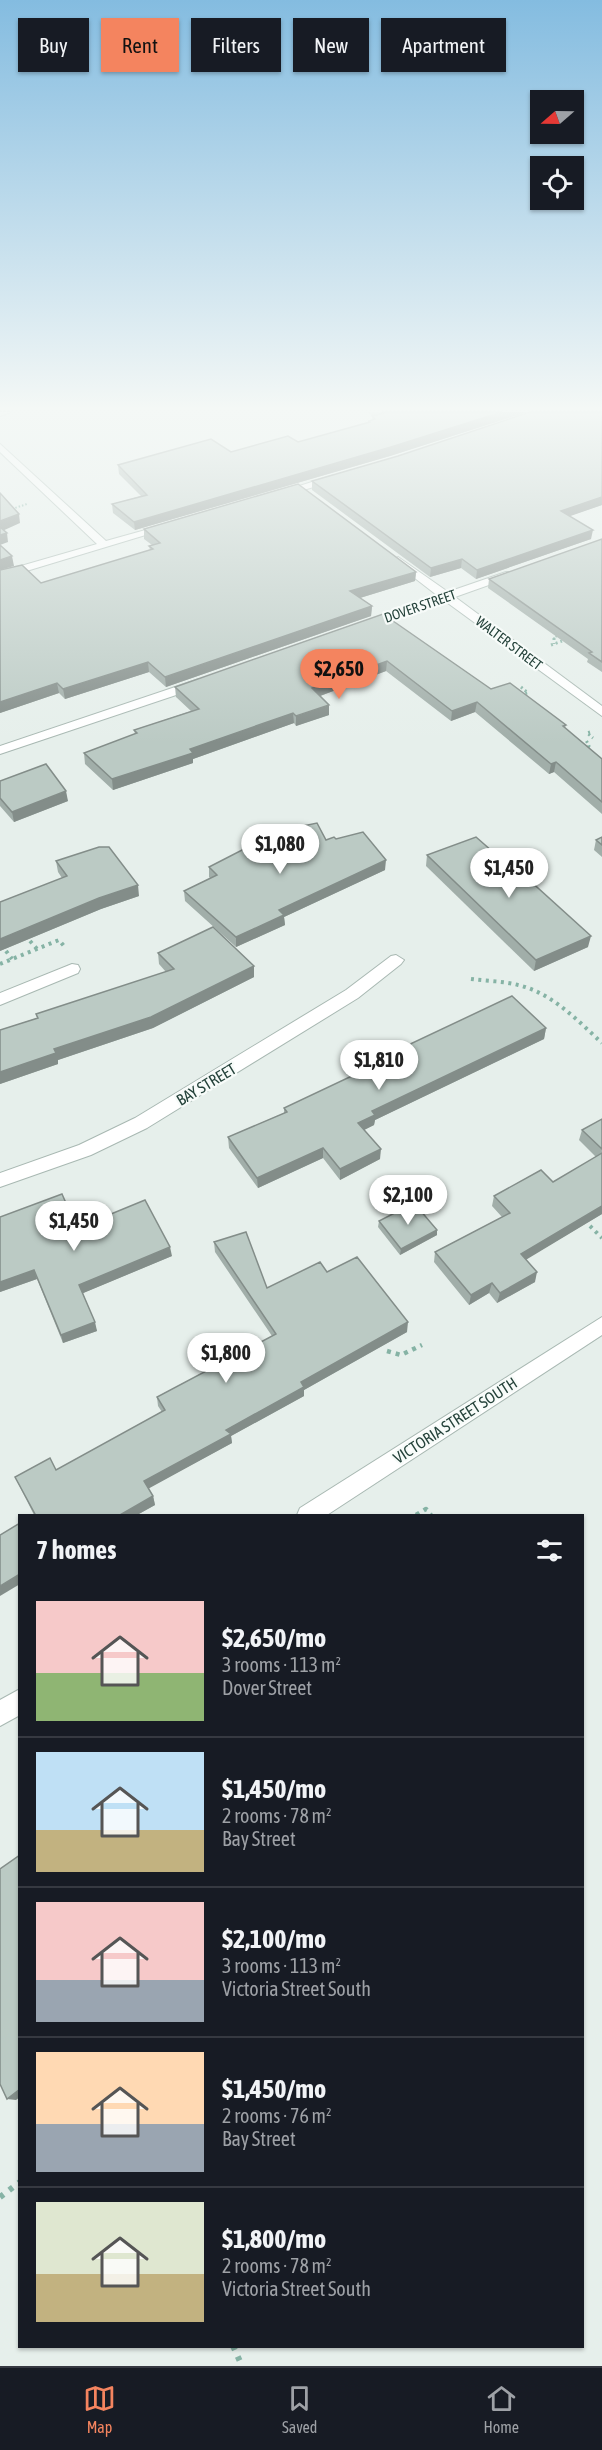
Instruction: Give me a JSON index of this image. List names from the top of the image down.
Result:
{
  "streets": {
    "street": [
      "DOVER STREET",
      "WALTER STREET",
      "BAY STREET",
      "VICTORIA STREET SOUTH"
    ]
  },
  "crossings": [
    ["DOVER STREET", "WALTER STREET"]
  ],
  "north": "left",
  "page": {
    "chip": [
      "Buy",
      "Rent",
      "Filters",
      "New",
      "Apartment"
    ],
    "price": [
      "$2,650",
      "$1,080",
      "$1,450",
      "$1,810",
      "$2,100",
      "$1,450",
      "$1,800"
    ],
    "heading": "7 homes",
    "list": [
      {
        "name": "$2,650/mo",
        "note": "3 rooms · 113 m² · Dover Street"
      },
      {
        "name": "$1,450/mo",
        "note": "2 rooms · 78 m² · Bay Street"
      },
      {
        "name": "$2,100/mo",
        "note": "3 rooms · 113 m² · Victoria Street South"
      },
      {
        "name": "$1,450/mo",
        "note": "2 rooms · 76 m² · Bay Street"
      },
      {
        "name": "$1,800/mo",
        "note": "2 rooms · 78 m² · Victoria Street South"
      }
    ],
    "tabs": ["Map", "Saved", "Home"]
  }
}
